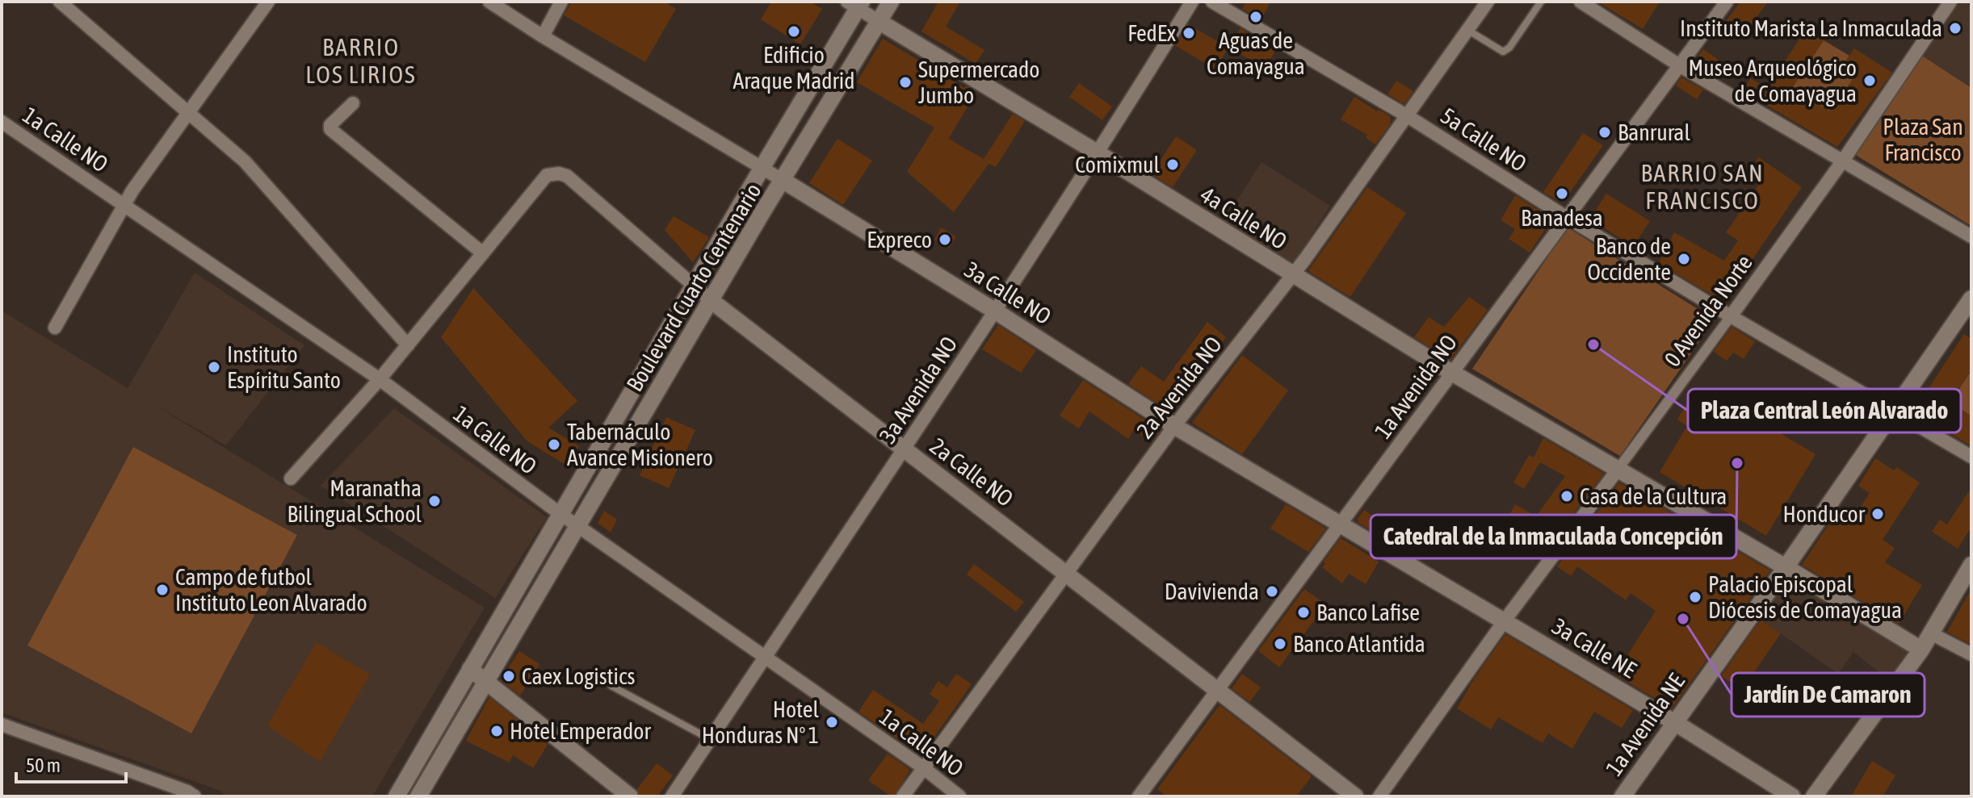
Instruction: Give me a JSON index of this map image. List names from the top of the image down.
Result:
{
  "streets": {
    "street": [
      "1a Calle NO",
      "5a Calle NO",
      "4a Calle NO",
      "Boulevard Cuarto Centenario",
      "3a Calle NO",
      "0 Avenida Norte",
      "1a Avenida NO",
      "2a Avenida NO",
      "3a Avenida NO",
      "2a Calle NO",
      "3a Calle NE",
      "1a Avenida NE"
    ]
  },
  "crossings": [
    ["1a Calle NO", "Boulevard Cuarto Centenario"],
    ["1a Calle NO", "2a Avenida NO"],
    ["1a Calle NO", "3a Avenida NO"],
    ["5a Calle NO", "0 Avenida Norte"],
    ["5a Calle NO", "1a Avenida NO"],
    ["5a Calle NO", "2a Avenida NO"],
    ["5a Calle NO", "1a Avenida NE"],
    ["4a Calle NO", "Boulevard Cuarto Centenario"],
    ["4a Calle NO", "0 Avenida Norte"],
    ["4a Calle NO", "1a Avenida NO"],
    ["4a Calle NO", "2a Avenida NO"],
    ["4a Calle NO", "3a Avenida NO"],
    ["4a Calle NO", "1a Avenida NE"],
    ["Boulevard Cuarto Centenario", "3a Calle NO"],
    ["Boulevard Cuarto Centenario", "2a Calle NO"],
    ["3a Calle NO", "0 Avenida Norte"],
    ["3a Calle NO", "1a Avenida NO"],
    ["3a Calle NO", "2a Avenida NO"],
    ["3a Calle NO", "3a Avenida NO"],
    ["3a Calle NO", "3a Calle NE"],
    ["0 Avenida Norte", "3a Calle NE"],
    ["1a Avenida NO", "2a Calle NO"],
    ["2a Avenida NO", "2a Calle NO"],
    ["3a Avenida NO", "2a Calle NO"],
    ["3a Calle NE", "1a Avenida NE"]
  ],
  "districts": ["BARRIO LOS LIRIOS", "BARRIO SAN FRANCISCO"],
  "parks": ["Plaza San Francisco"],
  "places": [
    "Aguas de Comayagua",
    "Instituto Marista La Inmaculada",
    "Edificio Araque Madrid",
    "FedEx",
    "Museo Arqueológico de Comayagua",
    "Supermercado Jumbo",
    "Banrural",
    "Comixmul",
    "Banadesa",
    "Expreco",
    "Banco de Occidente",
    "Plaza Central León Alvarado",
    "Instituto Espíritu Santo",
    "Tabernáculo Avance Misionero",
    "Catedral de la Inmaculada Concepción",
    "Casa de la Cultura",
    "Maranatha Bilingual School",
    "Honducor",
    "Campo de futbol Instituto Leon Alvarado",
    "Davivienda",
    "Palacio Episcopal Diócesis de Comayagua",
    "Banco Lafise",
    "Jardín De Camaron",
    "Banco Atlantida",
    "Caex Logistics",
    "Hotel Honduras Nº 1",
    "Hotel Emperador"
  ],
  "scale_bar": "50 m"
}
